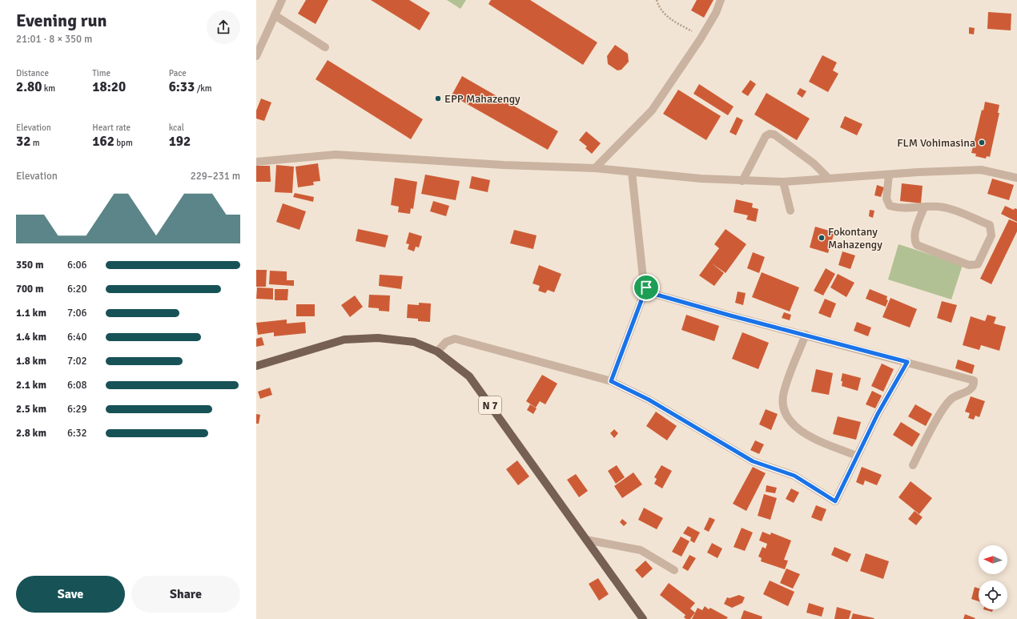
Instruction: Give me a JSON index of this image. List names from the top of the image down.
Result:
{
  "streets": {
    "main road": ["N 7"]
  },
  "places": ["EPP Mahazengy", "FLM Vohimasina", "Fokontany Mahazengy"],
  "north": "left",
  "page": {
    "heading": ["Evening run", "21:01 · 8 × 350 m"],
    "stats": [
      ["Distance", "2.80 km"],
      ["Time", "18:20"],
      ["Pace", "6:33 /km"],
      ["Elevation", "32 m"],
      ["Heart rate", "162 bpm"],
      ["kcal", "192"]
    ],
    "chart": ["Elevation", "229–231 m"],
    "list": [
      {
        "name": "350 m",
        "note": "6:06"
      },
      {
        "name": "700 m",
        "note": "6:20"
      },
      {
        "name": "1.1 km",
        "note": "7:06"
      },
      {
        "name": "1.4 km",
        "note": "6:40"
      },
      {
        "name": "1.8 km",
        "note": "7:02"
      },
      {
        "name": "2.1 km",
        "note": "6:08"
      },
      {
        "name": "2.5 km",
        "note": "6:29"
      },
      {
        "name": "2.8 km",
        "note": "6:32"
      }
    ],
    "buttons": ["Save", "Share"]
  }
}
